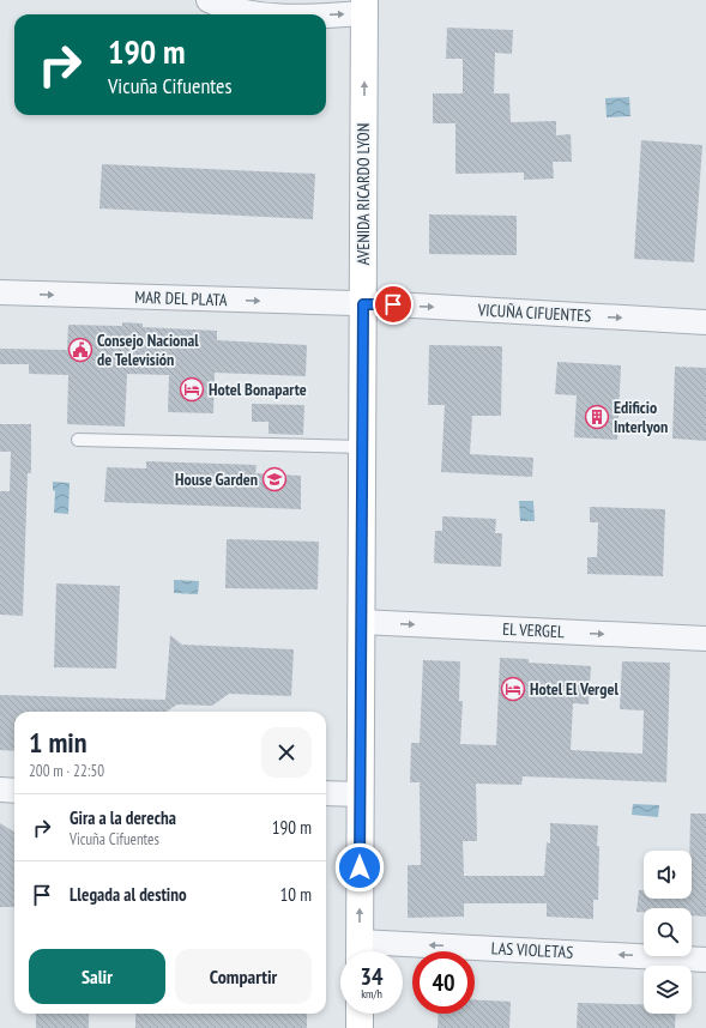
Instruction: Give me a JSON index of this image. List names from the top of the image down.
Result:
{
  "streets": {
    "street": [
      "AVENIDA RICARDO LYON",
      "MAR DEL PLATA",
      "VICUÑA CIFUENTES",
      "EL VERGEL",
      "LAS VIOLETAS"
    ]
  },
  "crossings": [
    ["AVENIDA RICARDO LYON", "MAR DEL PLATA"],
    ["AVENIDA RICARDO LYON", "VICUÑA CIFUENTES"],
    ["AVENIDA RICARDO LYON", "EL VERGEL"],
    ["MAR DEL PLATA", "VICUÑA CIFUENTES"]
  ],
  "one_way": [
    "AVENIDA RICARDO LYON",
    "MAR DEL PLATA",
    "VICUÑA CIFUENTES",
    "EL VERGEL",
    "LAS VIOLETAS"
  ],
  "places": {
    "public building": ["Consejo Nacional de Televisión"],
    "hotel": ["Hotel Bonaparte", "Hotel El Vergel"],
    "building": ["Edificio Interlyon"],
    "school or university": ["House Garden"]
  },
  "page": {
    "turn": ["190 m", "Vicuña Cifuentes"],
    "heading": ["1 min", "200 m · 22:50"],
    "list": [
      {
        "name": "Gira a la derecha",
        "note": "Vicuña Cifuentes",
        "value": "190 m"
      },
      {
        "name": "Llegada al destino",
        "value": "10 m"
      }
    ],
    "buttons": ["Salir", "Compartir"],
    "speed": "34 km/h",
    "limit": "40"
  }
}
